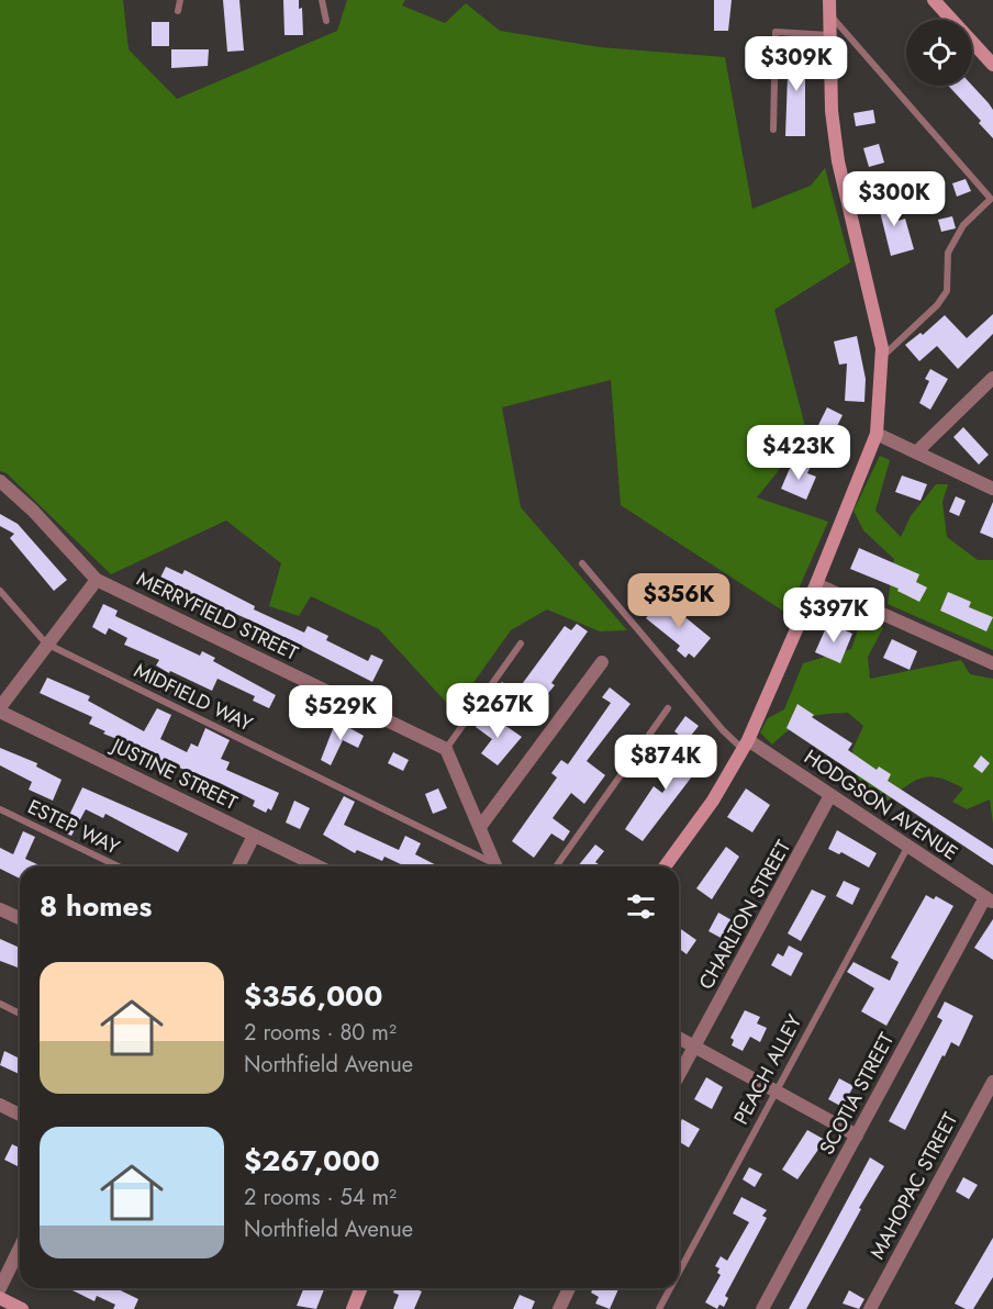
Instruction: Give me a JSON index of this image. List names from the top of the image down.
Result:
{
  "streets": {
    "street": [
      "MERRYFIELD STREET",
      "JUSTINE STREET",
      "HODGSON AVENUE",
      "CHARLTON STREET",
      "SCOTIA STREET",
      "MAHOPAC STREET"
    ],
    "lane": ["MIDFIELD WAY", "ESTEP WAY", "PEACH ALLEY"]
  },
  "crossings": [
    ["HODGSON AVENUE", "CHARLTON STREET"],
    ["HODGSON AVENUE", "PEACH ALLEY"],
    ["HODGSON AVENUE", "SCOTIA STREET"]
  ],
  "page": {
    "price": [
      "$309K",
      "$300K",
      "$423K",
      "$356K",
      "$397K",
      "$267K",
      "$529K",
      "$874K"
    ],
    "heading": "8 homes",
    "list": [
      {
        "name": "$356,000",
        "note": "2 rooms · 80 m² · Northfield Avenue"
      },
      {
        "name": "$267,000",
        "note": "2 rooms · 54 m² · Northfield Avenue"
      }
    ]
  }
}
